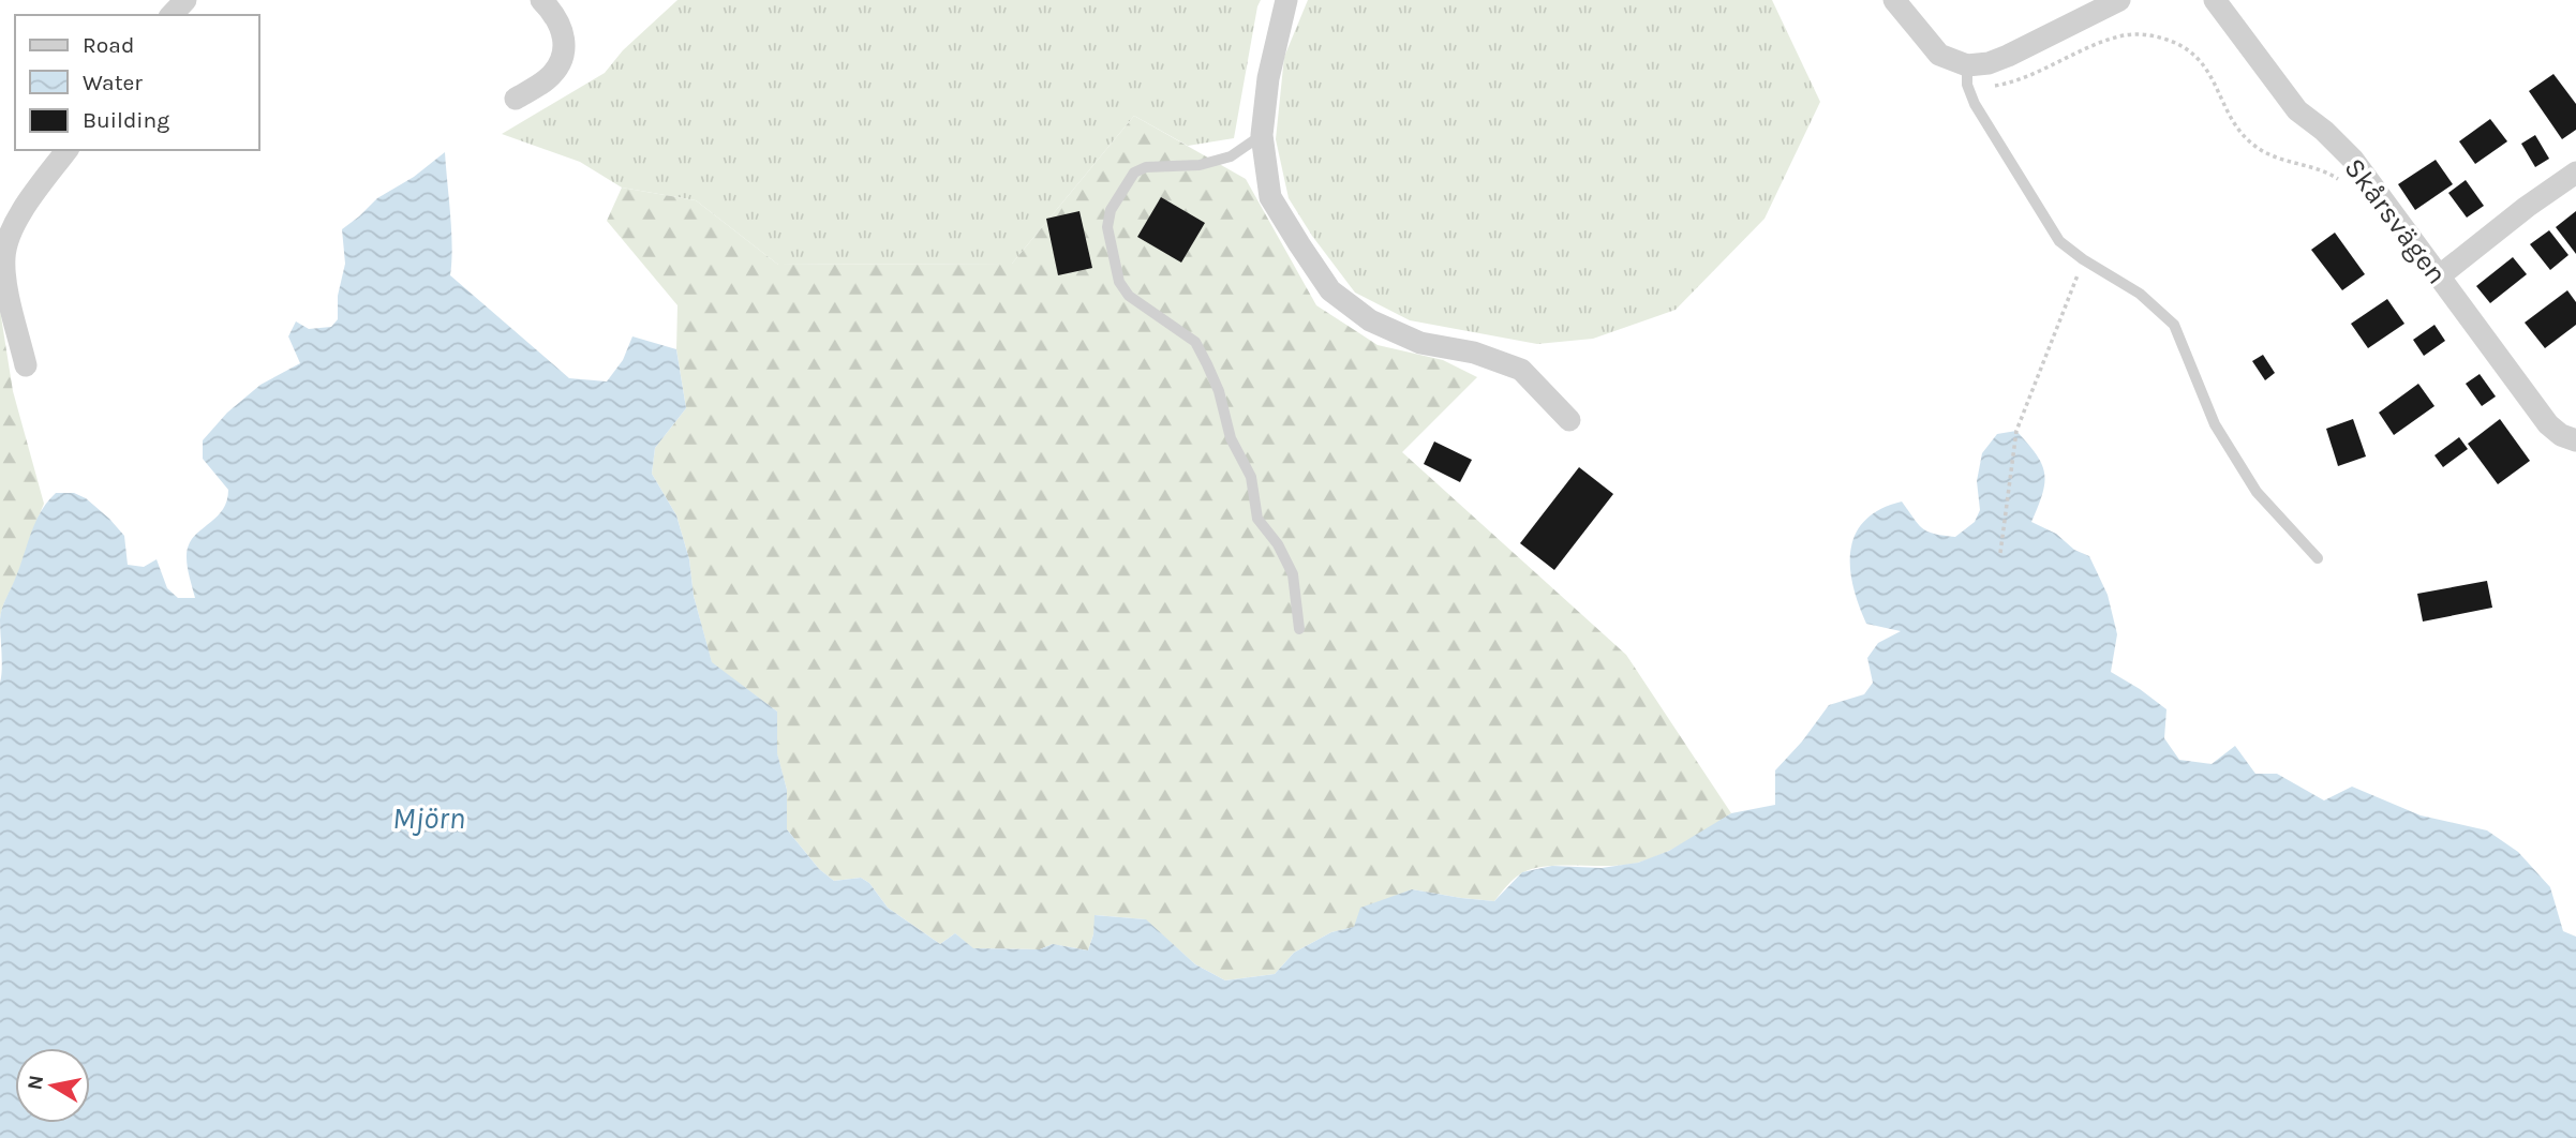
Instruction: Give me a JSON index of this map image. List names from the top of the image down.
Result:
{
  "streets": {
    "street": ["Skårsvägen"]
  },
  "water": ["Mjörn"],
  "legend": ["Road", "Water", "Building"],
  "north": "left"
}
